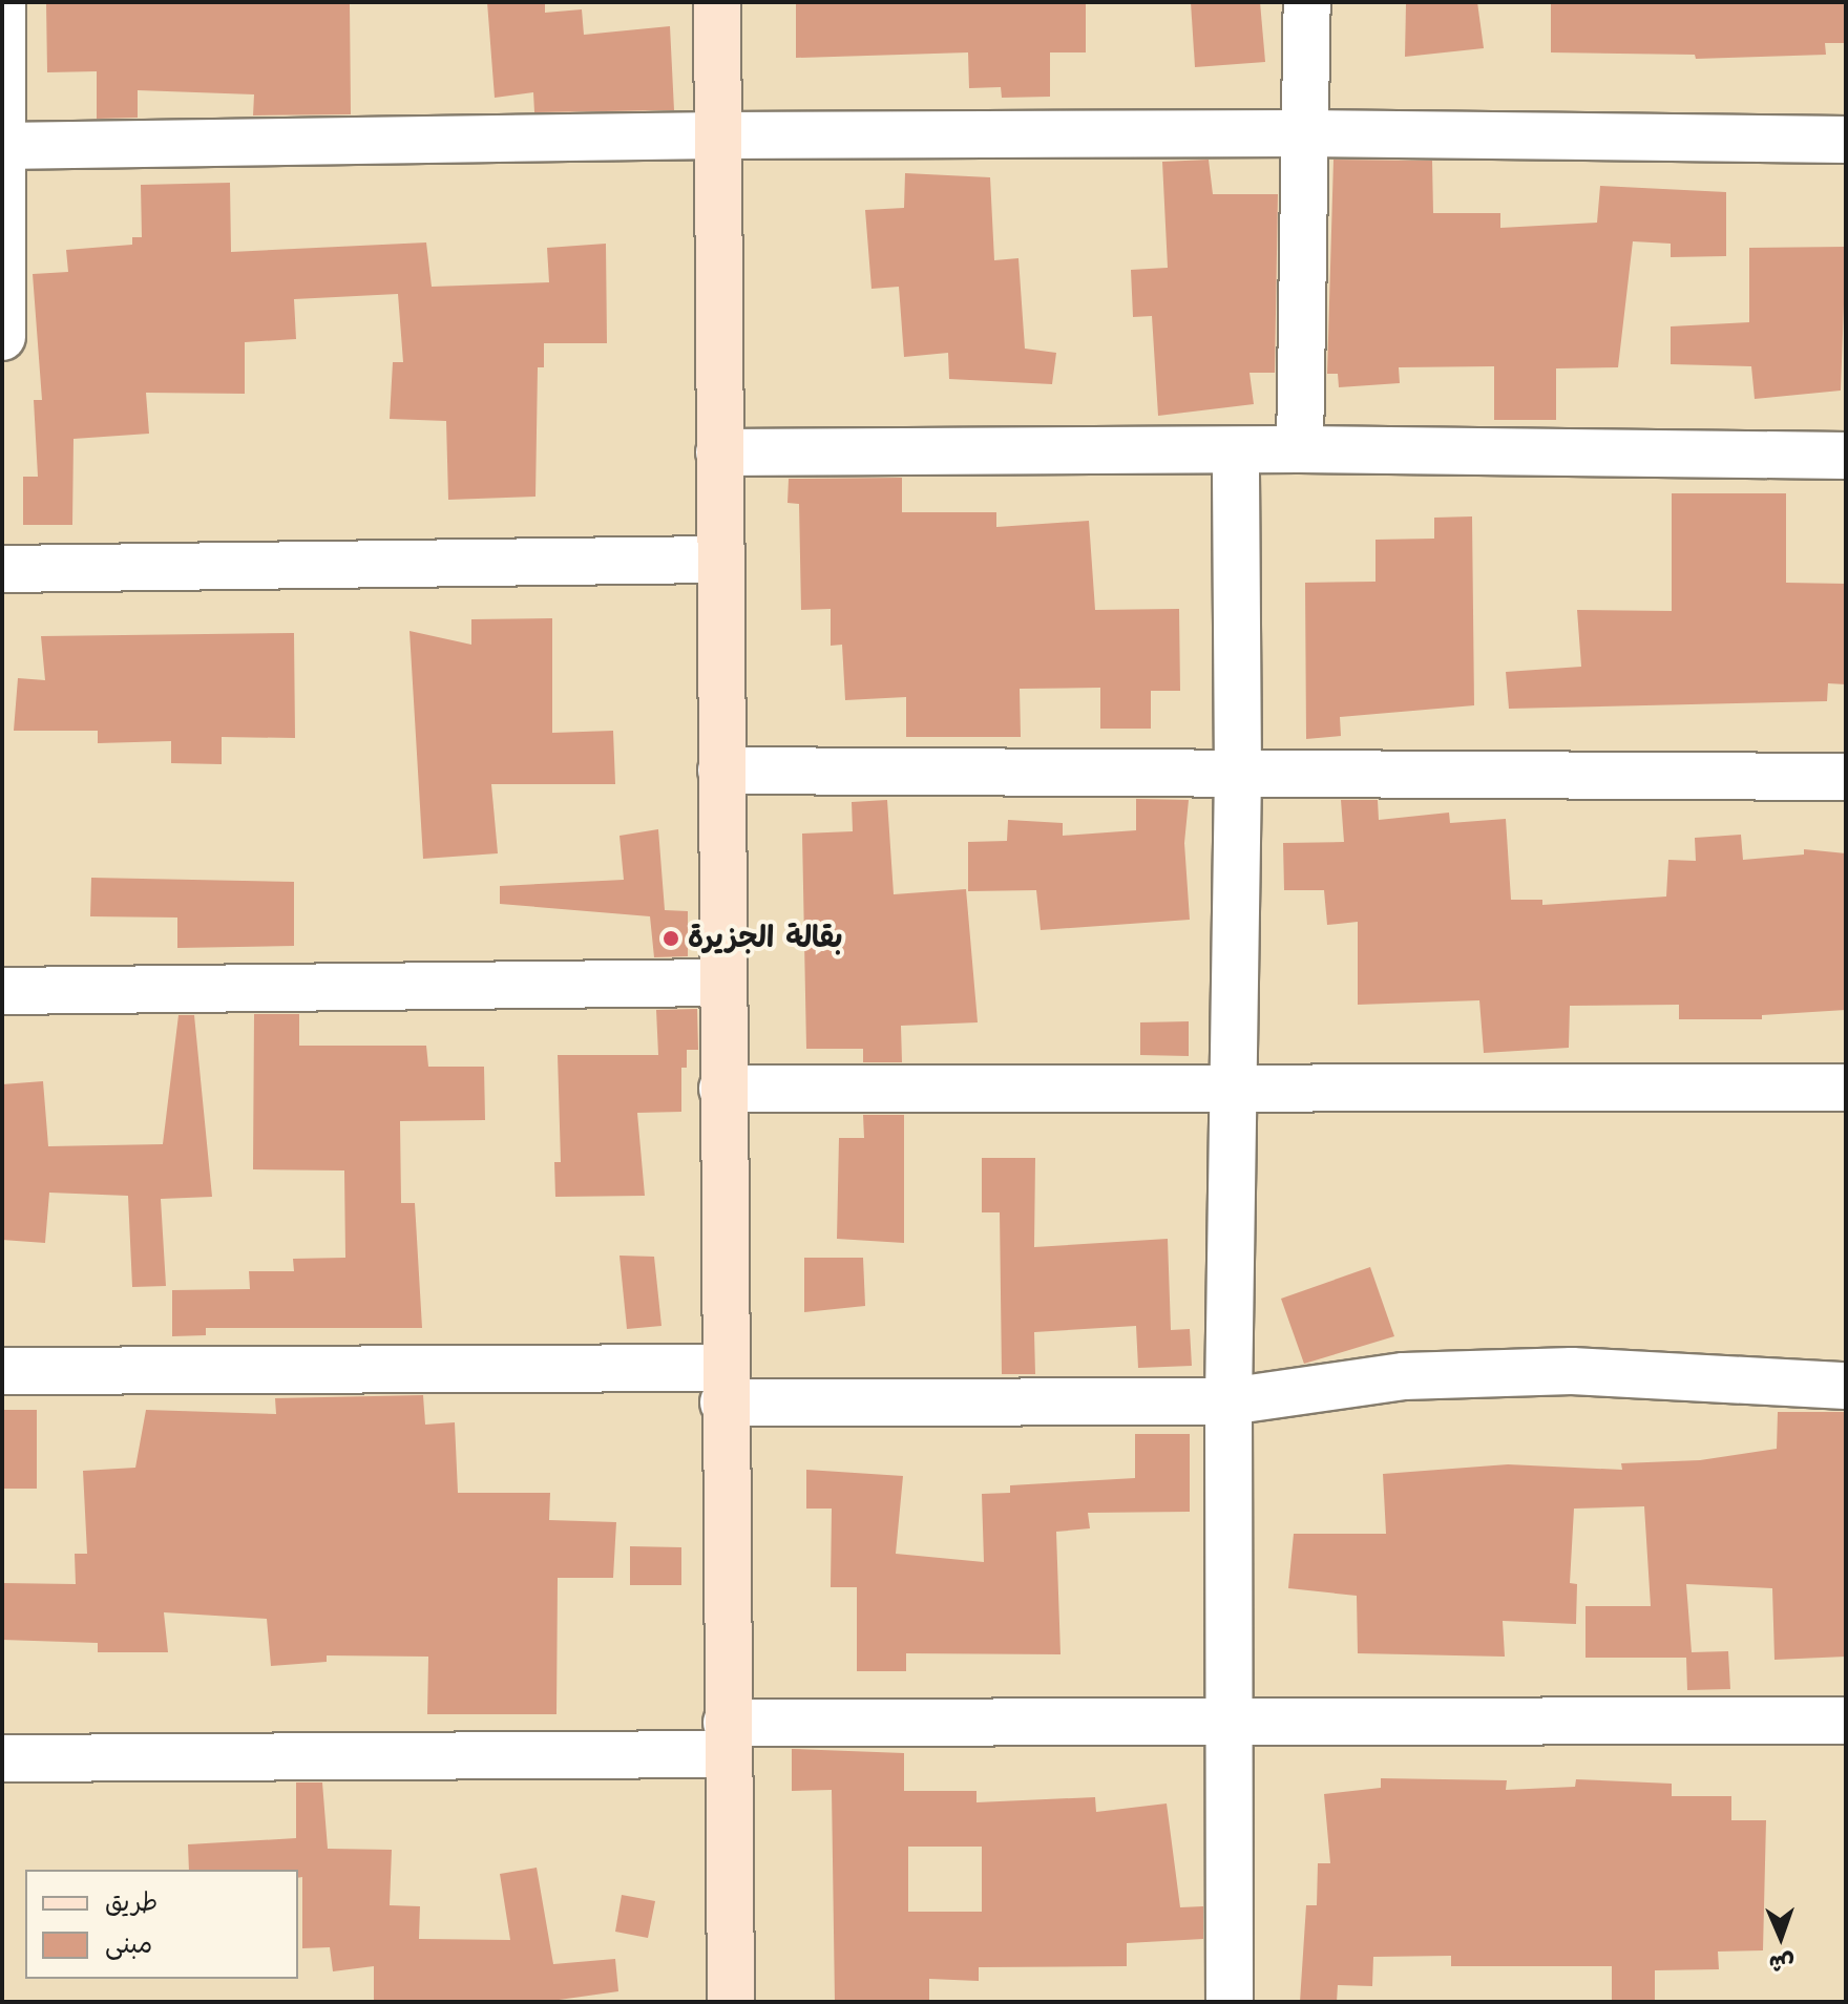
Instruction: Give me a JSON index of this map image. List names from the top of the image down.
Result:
{
  "places": ["بقالة الجزيرة"],
  "legend": ["طريق", "مبنى"],
  "north": "bottom"
}
